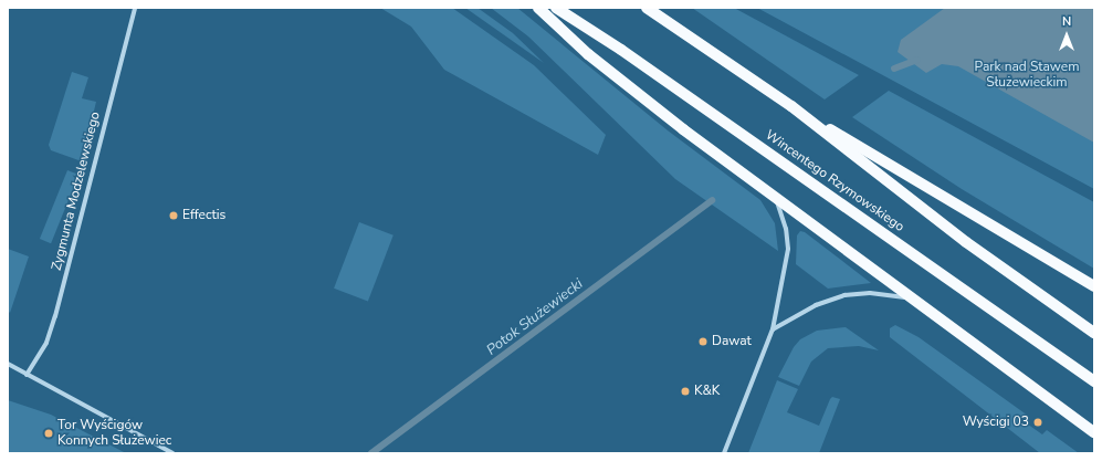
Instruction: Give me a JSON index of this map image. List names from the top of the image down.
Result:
{
  "streets": {
    "main road": ["Wincentego Rzymowskiego"],
    "street": ["Zygmunta Modzelewskiego"]
  },
  "water": ["Potok Służewiecki"],
  "parks": ["Park nad Stawem Służewieckim"],
  "places": [
    "Effectis",
    "Dawat",
    "K&K",
    "Wyścigi 03",
    "Tor Wyścigów Konnych Służewiec"
  ],
  "north": "top"
}
